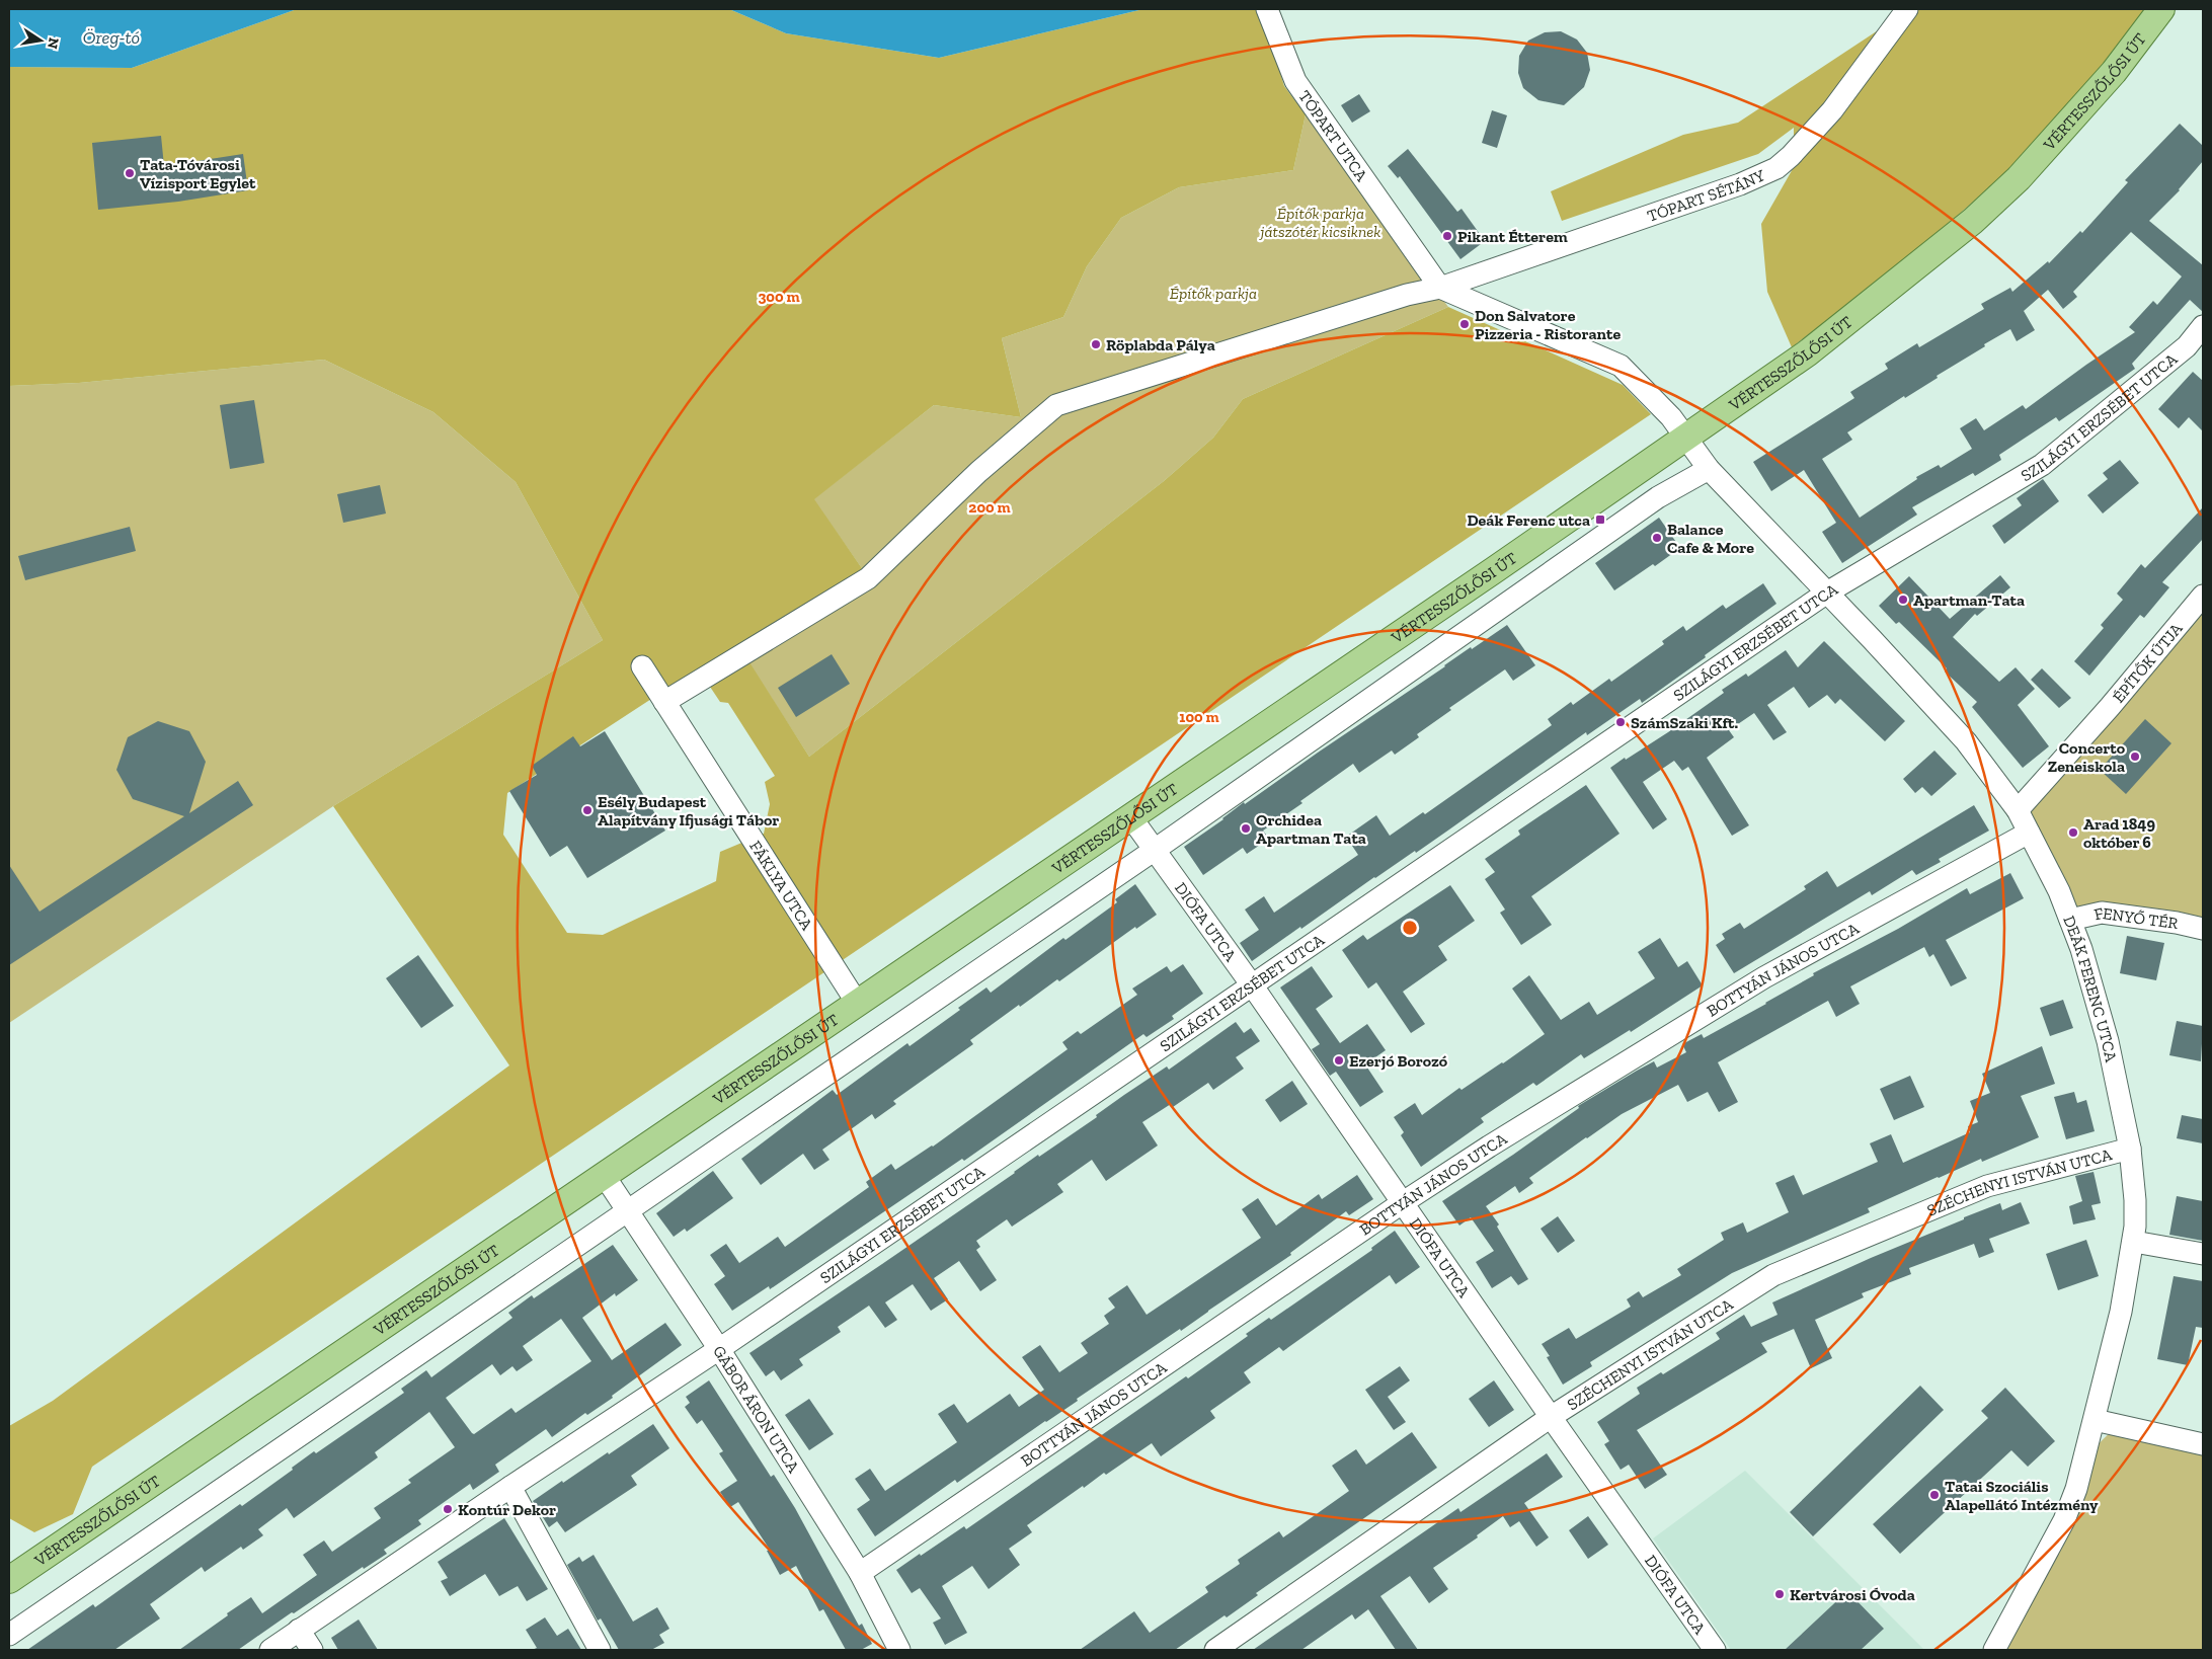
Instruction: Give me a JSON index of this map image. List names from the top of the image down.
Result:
{
  "streets": {
    "main road": ["VÉRTESSZŐLŐSI ÚT"],
    "street": [
      "TÓPART UTCA",
      "TÓPART SÉTÁNY",
      "SZILÁGYI ERZSÉBET UTCA",
      "ÉPÍTŐK ÚTJA",
      "FÁKLYA UTCA",
      "FENYŐ TÉR",
      "DIÓFA UTCA",
      "BOTTYÁN JÁNOS UTCA",
      "DEÁK FERENC UTCA",
      "SZÉCHENYI ISTVÁN UTCA",
      "GÁBOR ÁRON UTCA"
    ]
  },
  "crossings": [
    ["VÉRTESSZŐLŐSI ÚT", "FÁKLYA UTCA"],
    ["VÉRTESSZŐLŐSI ÚT", "DIÓFA UTCA"],
    ["VÉRTESSZŐLŐSI ÚT", "DEÁK FERENC UTCA"],
    ["VÉRTESSZŐLŐSI ÚT", "GÁBOR ÁRON UTCA"],
    ["TÓPART UTCA", "TÓPART SÉTÁNY"],
    ["TÓPART SÉTÁNY", "FÁKLYA UTCA"],
    ["SZILÁGYI ERZSÉBET UTCA", "DIÓFA UTCA"],
    ["SZILÁGYI ERZSÉBET UTCA", "DEÁK FERENC UTCA"],
    ["SZILÁGYI ERZSÉBET UTCA", "GÁBOR ÁRON UTCA"],
    ["ÉPÍTŐK ÚTJA", "DEÁK FERENC UTCA"],
    ["FENYŐ TÉR", "DEÁK FERENC UTCA"],
    ["DIÓFA UTCA", "BOTTYÁN JÁNOS UTCA"],
    ["DIÓFA UTCA", "SZÉCHENYI ISTVÁN UTCA"],
    ["BOTTYÁN JÁNOS UTCA", "DEÁK FERENC UTCA"],
    ["BOTTYÁN JÁNOS UTCA", "GÁBOR ÁRON UTCA"],
    ["DEÁK FERENC UTCA", "SZÉCHENYI ISTVÁN UTCA"]
  ],
  "water": ["Öreg-tó"],
  "parks": ["Építők parkja játszótér kicsiknek", "Építők parkja"],
  "places": {
    "other": [
      "Tata-Tóvárosi Vízisport Egylet",
      "Pikant Étterem",
      "Don Salvatore Pizzeria - Ristorante",
      "Röplabda Pálya",
      "Balance Cafe & More",
      "Apartman-Tata",
      "SzámSzaki Kft.",
      "Concerto Zeneiskola",
      "Esély Budapest Alapítvány Ifjusági Tábor",
      "Orchidea Apartman Tata",
      "Arad 1849 október 6",
      "Ezerjó Borozó",
      "Tatai Szociális Alapellátó Intézmény",
      "Kontúr Dekor",
      "Kertvárosi Óvoda"
    ],
    "transit": ["Deák Ferenc utca"]
  },
  "north": "right",
  "rings": ["300 m", "200 m", "100 m"]
}
